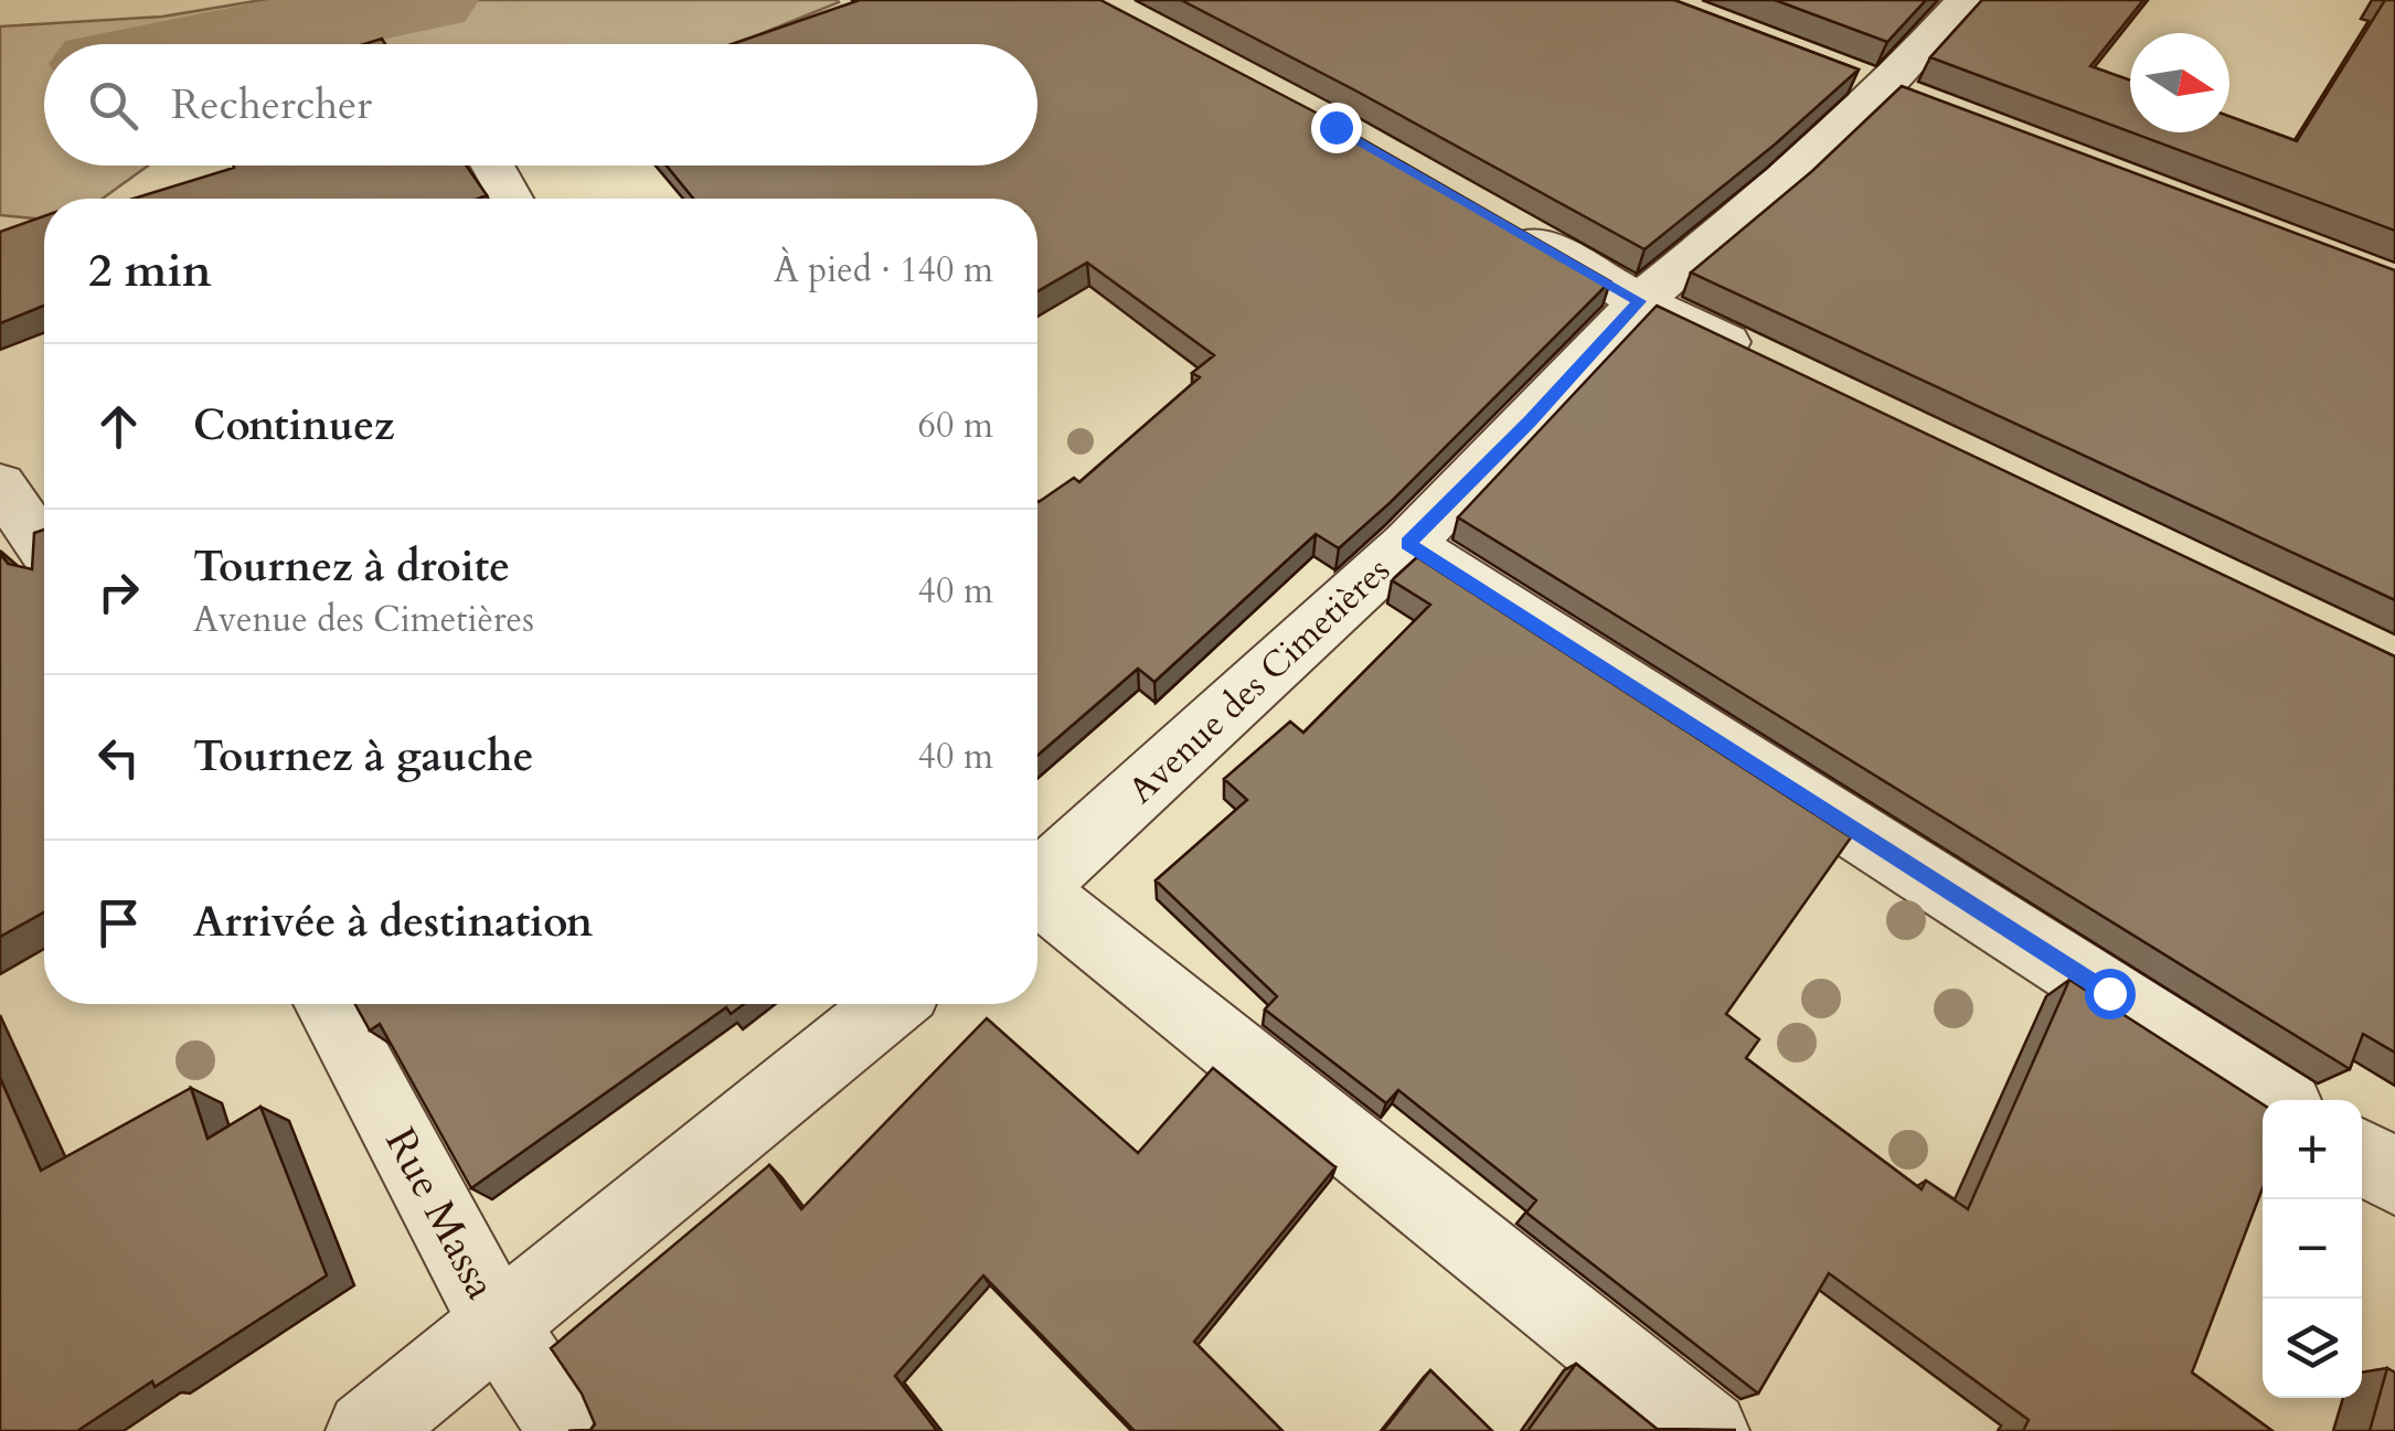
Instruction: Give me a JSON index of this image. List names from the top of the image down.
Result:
{
  "streets": {
    "street": ["Avenue des Cimetières", "Rue Massa"]
  },
  "north": "right",
  "page": {
    "search": "Rechercher",
    "heading": ["2 min", "À pied · 140 m"],
    "list": [
      ["Continuez", "60 m"],
      ["Tournez à droite", "Avenue des Cimetières", "40 m"],
      ["Tournez à gauche", "40 m"],
      "Arrivée à destination"
    ],
    "map_buttons": ["+", "−"]
  }
}
